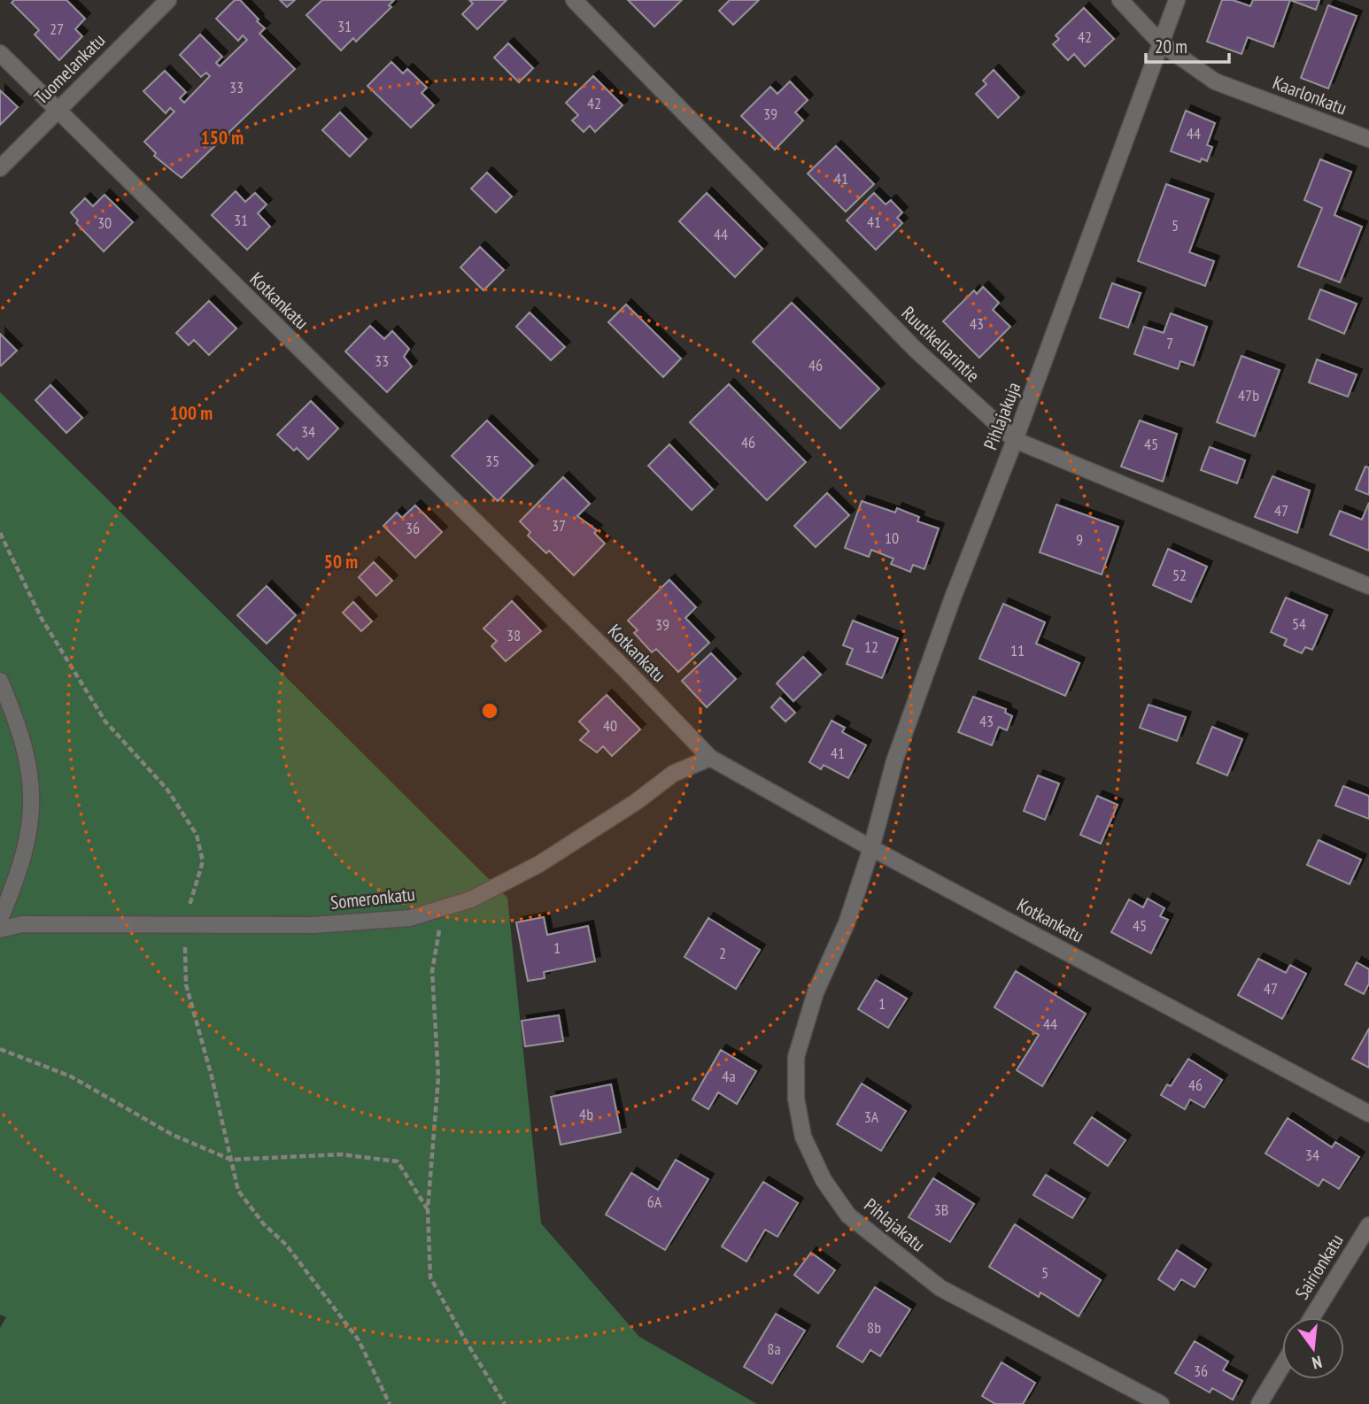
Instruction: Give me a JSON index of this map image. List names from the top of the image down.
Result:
{
  "streets": {
    "street": [
      "Tuomelankatu",
      "Kaarlonkatu",
      "Kotkankatu",
      "Ruutikellarintie",
      "Pihlajakuja",
      "Someronkatu",
      "Pihlajakatu",
      "Sairionkatu"
    ]
  },
  "crossings": [
    ["Tuomelankatu", "Kotkankatu"],
    ["Kaarlonkatu", "Pihlajakuja"],
    ["Kotkankatu", "Pihlajakuja"],
    ["Kotkankatu", "Someronkatu"],
    ["Kotkankatu", "Pihlajakatu"],
    ["Ruutikellarintie", "Pihlajakuja"],
    ["Pihlajakuja", "Pihlajakatu"]
  ],
  "house_numbers": [
    "31",
    "27",
    "42",
    "33",
    "42",
    "39",
    "44",
    "41",
    "31",
    "41",
    "30",
    "5",
    "44",
    "43",
    "7",
    "33",
    "46",
    "47b",
    "34",
    "46",
    "45",
    "35",
    "47",
    "37",
    "36",
    "10",
    "9",
    "52",
    "54",
    "39",
    "38",
    "12",
    "11",
    "43",
    "40",
    "41",
    "45",
    "1",
    "2",
    "47",
    "1",
    "44",
    "4a",
    "46",
    "4b",
    "3A",
    "34",
    "6A",
    "3B",
    "5",
    "8b",
    "8a",
    "36"
  ],
  "scale_bar": "20 m",
  "north": "bottom",
  "rings": ["150 m", "100 m", "50 m"]
}
